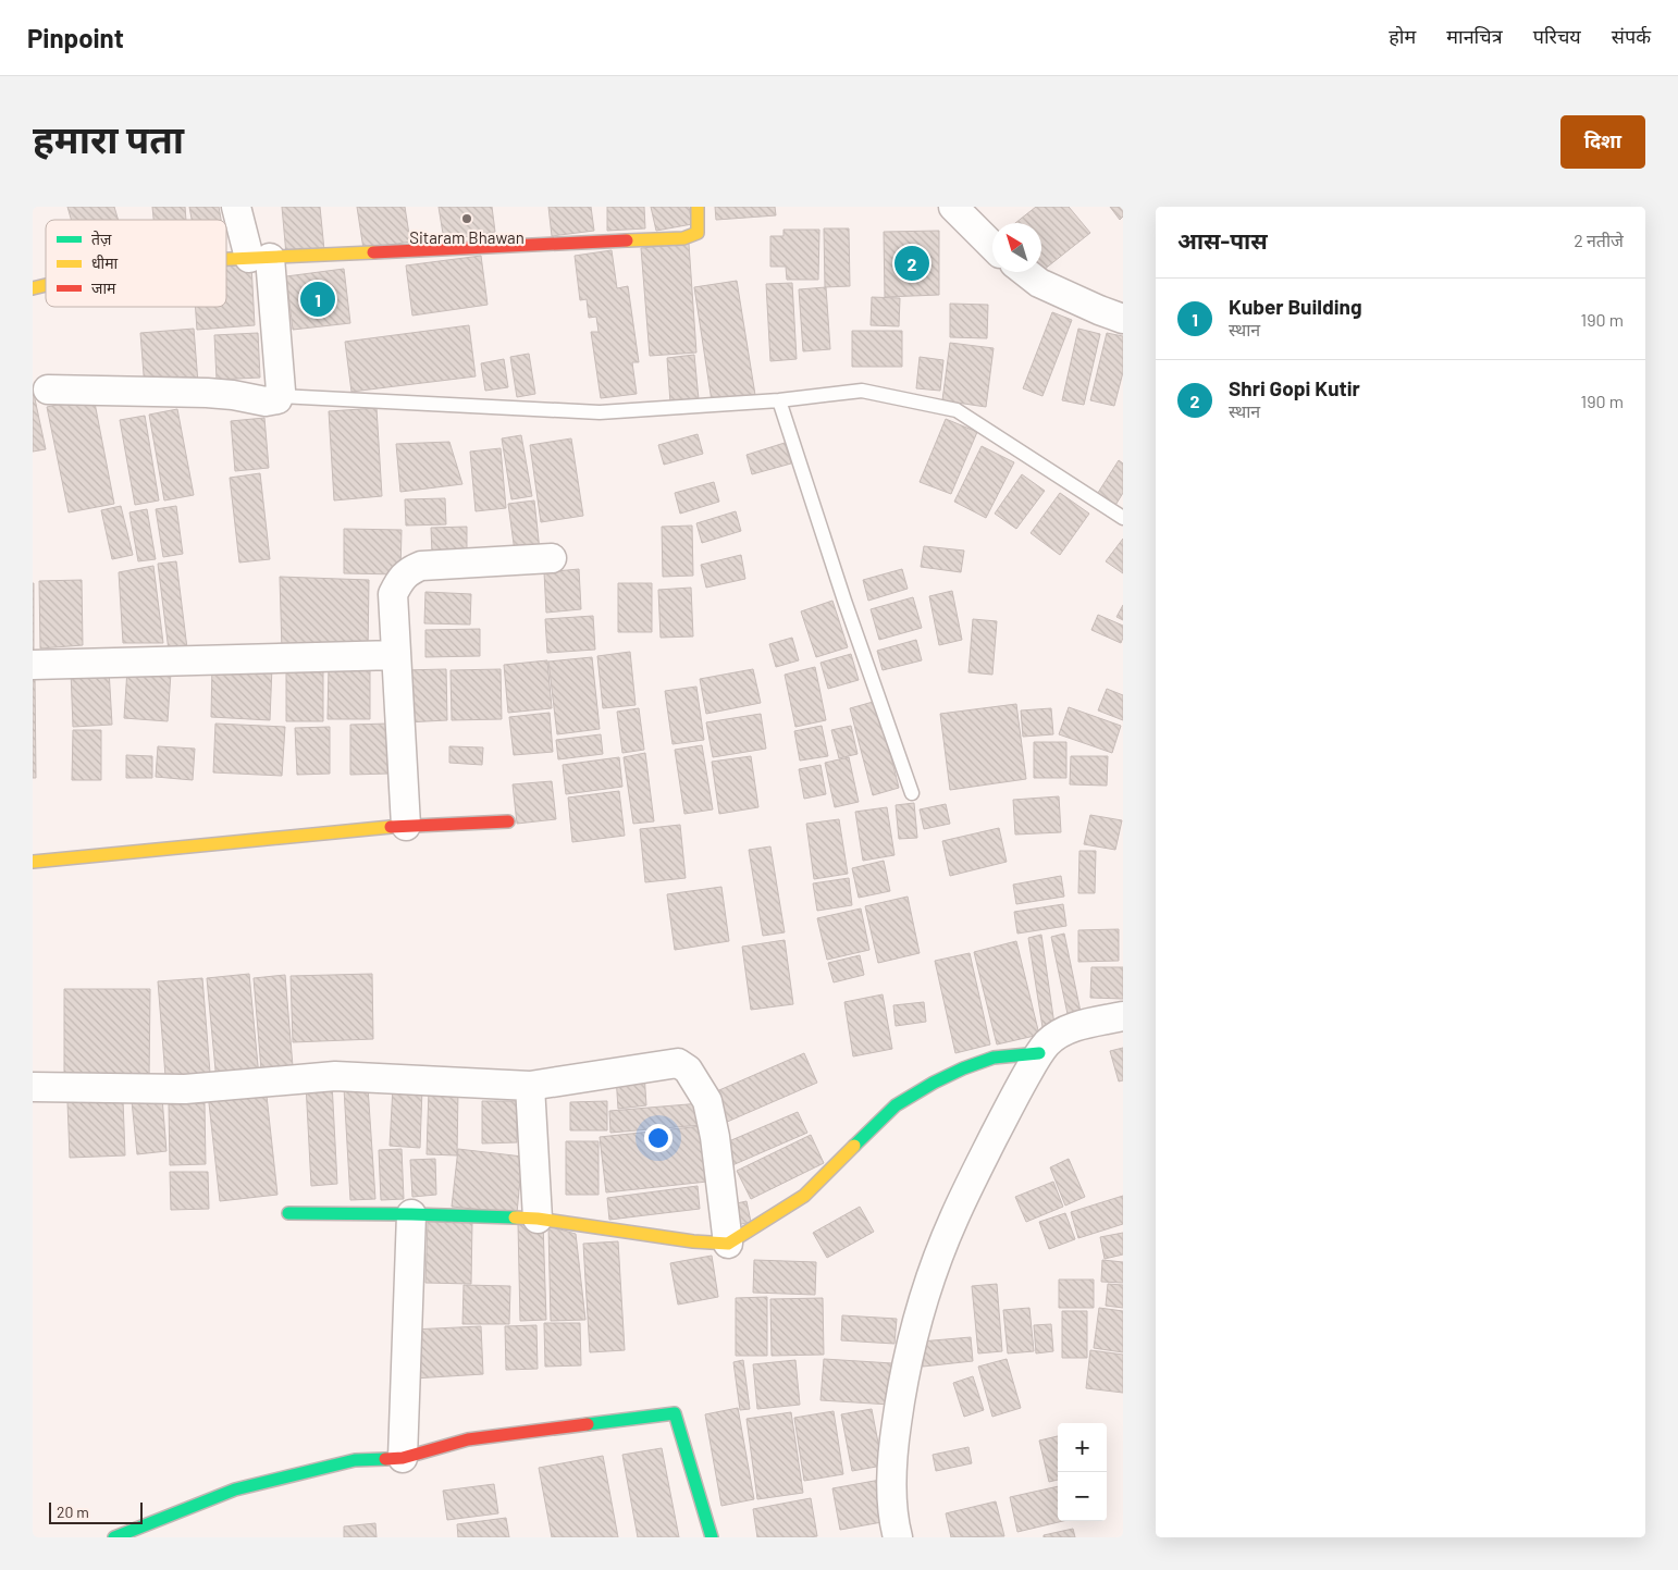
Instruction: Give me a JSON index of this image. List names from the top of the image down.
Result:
{
  "places": ["Sitaram Bhawan"],
  "legend": ["तेज़", "धीमा", "जाम"],
  "scale_bar": "20 m",
  "north": "top left",
  "page": {
    "header": "Pinpoint",
    "nav": [
      "होम",
      "मानचित्र",
      "परिचय",
      "संपर्क"
    ],
    "title": "हमारा पता",
    "buttons": "दिशा",
    "heading": ["आस-पास", "2 नतीजे"],
    "pins": ["2", "1"],
    "list": [
      {
        "mark": "1",
        "name": "Kuber Building",
        "note": "स्थान",
        "value": "190 m"
      },
      {
        "mark": "2",
        "name": "Shri Gopi Kutir",
        "note": "स्थान",
        "value": "190 m"
      }
    ],
    "map_buttons": ["+", "−"],
    "scale": "20 m"
  }
}
